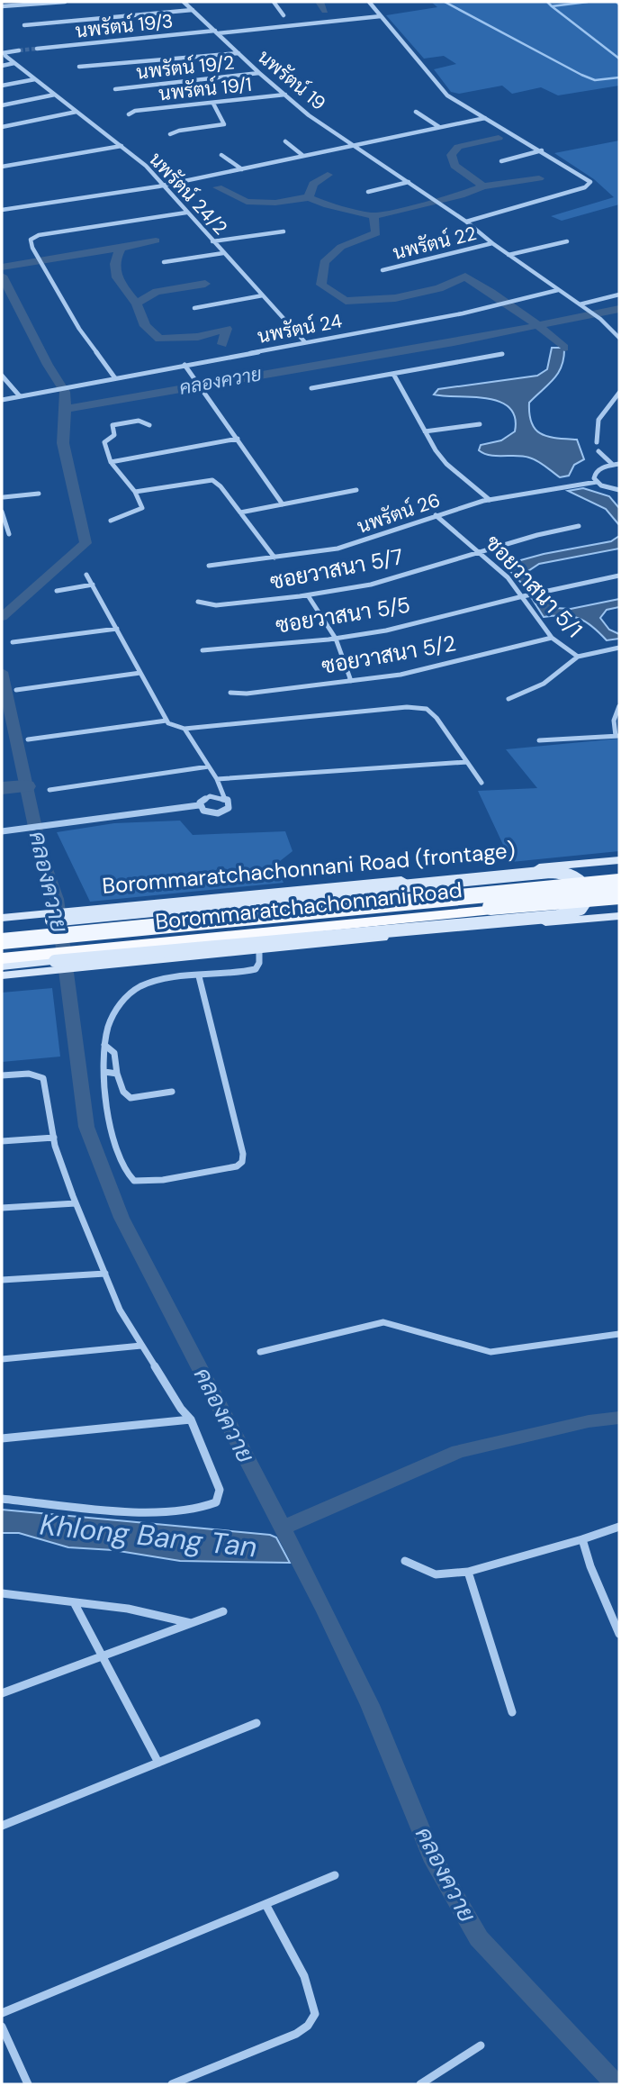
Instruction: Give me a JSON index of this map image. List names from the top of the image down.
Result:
{
  "streets": {
    "highway": ["Borommaratchachonnani Road"],
    "main road": ["Borommaratchachonnani Road (frontage)"],
    "street": [
      "นพรัตน์ 19/3",
      "นพรัตน์ 19/2",
      "นพรัตน์ 19",
      "นพรัตน์ 19/1",
      "นพรัตน์ 24/2",
      "นพรัตน์ 22",
      "นพรัตน์ 24",
      "นพรัตน์ 26",
      "ซอยวาสนา 5/7",
      "ซอยวาสนา 5/1",
      "ซอยวาสนา 5/5",
      "ซอยวาสนา 5/2"
    ]
  },
  "crossings": [
    ["นพรัตน์ 19/3", "นพรัตน์ 19"],
    ["นพรัตน์ 19/2", "นพรัตน์ 19"],
    ["นพรัตน์ 19", "นพรัตน์ 19/1"],
    ["นพรัตน์ 19", "นพรัตน์ 22"],
    ["นพรัตน์ 19", "นพรัตน์ 24"],
    ["นพรัตน์ 24/2", "นพรัตน์ 24"],
    ["นพรัตน์ 26", "ซอยวาสนา 5/1"],
    ["ซอยวาสนา 5/7", "ซอยวาสนา 5/1"],
    ["ซอยวาสนา 5/1", "ซอยวาสนา 5/5"],
    ["ซอยวาสนา 5/1", "ซอยวาสนา 5/2"],
    ["Borommaratchachonnani Road (frontage)", "Borommaratchachonnani Road"]
  ],
  "water": ["คลองควาย", "Khlong Bang Tan"]
}
